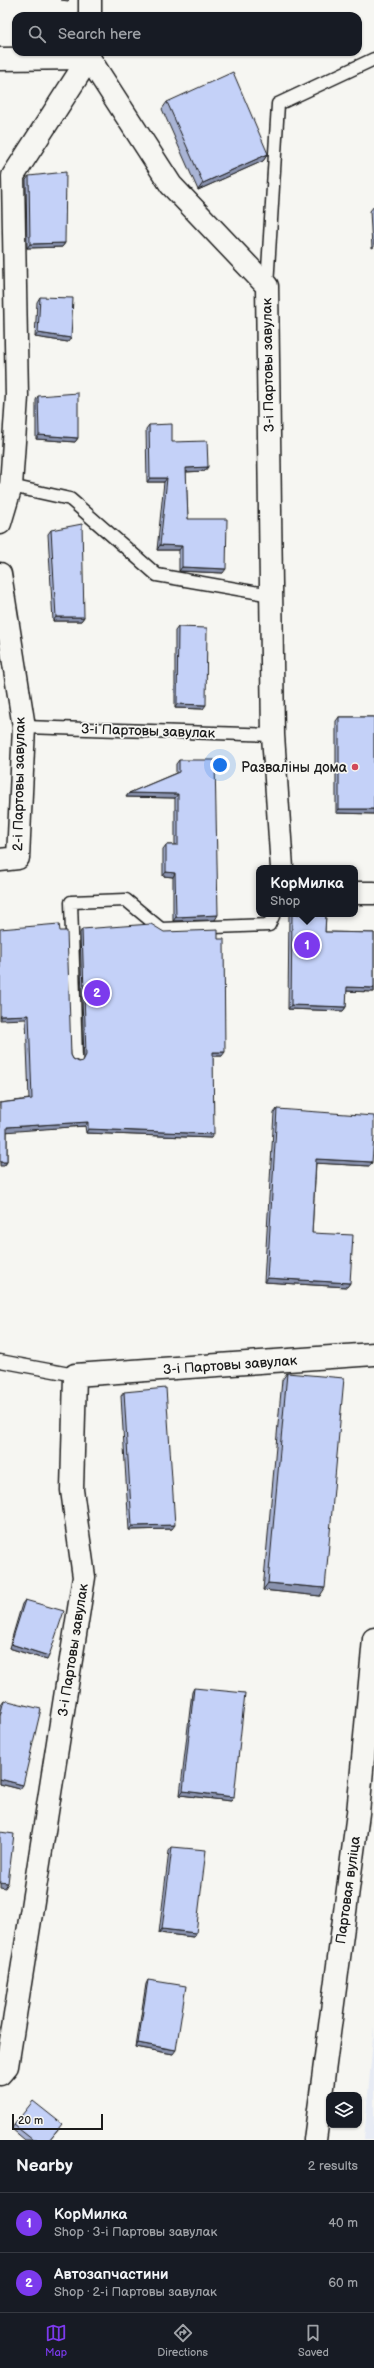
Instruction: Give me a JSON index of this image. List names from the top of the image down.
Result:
{
  "streets": {
    "street": ["3-і Партовы завулак", "2-і Партовы завулак", "Партовая вуліца"]
  },
  "crossings": [
    ["3-і Партовы завулак", "2-і Партовы завулак"]
  ],
  "places": ["Разваліны дома"],
  "scale_bar": "20 m",
  "page": {
    "search": "Search here",
    "popup": ["КорМилка", "Shop"],
    "pins": ["1", "2"],
    "scale": "20 m",
    "heading": ["Nearby", "2 results"],
    "list": [
      {
        "mark": "1",
        "name": "КорМилка",
        "note": "Shop · 3-і Партовы завулак",
        "value": "40 m"
      },
      {
        "mark": "2",
        "name": "Автозапчастини",
        "note": "Shop · 2-і Партовы завулак",
        "value": "60 m"
      }
    ],
    "nav": ["Map", "Directions", "Saved"]
  }
}
